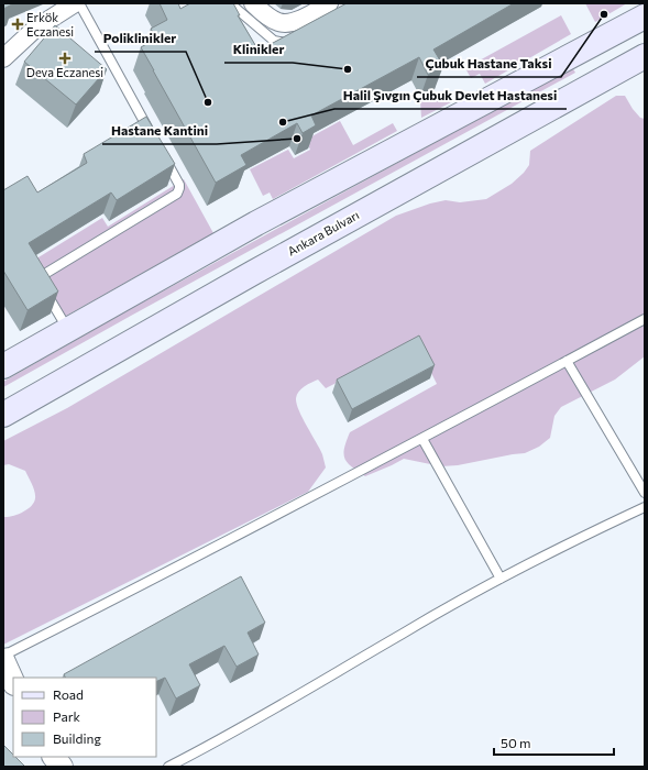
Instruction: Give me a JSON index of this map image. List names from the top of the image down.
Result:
{
  "streets": {
    "main road": ["Ankara Bulvarı"]
  },
  "places": {
    "other": [
      "Çubuk Hastane Taksi",
      "Klinikler",
      "Poliklinikler",
      "Halil Şıvgın Çubuk Devlet Hastanesi",
      "Hastane Kantini"
    ],
    "health": ["Erkök Eczanesi", "Deva Eczanesi"]
  },
  "legend": ["Road", "Park", "Building"],
  "scale_bar": "50 m"
}
